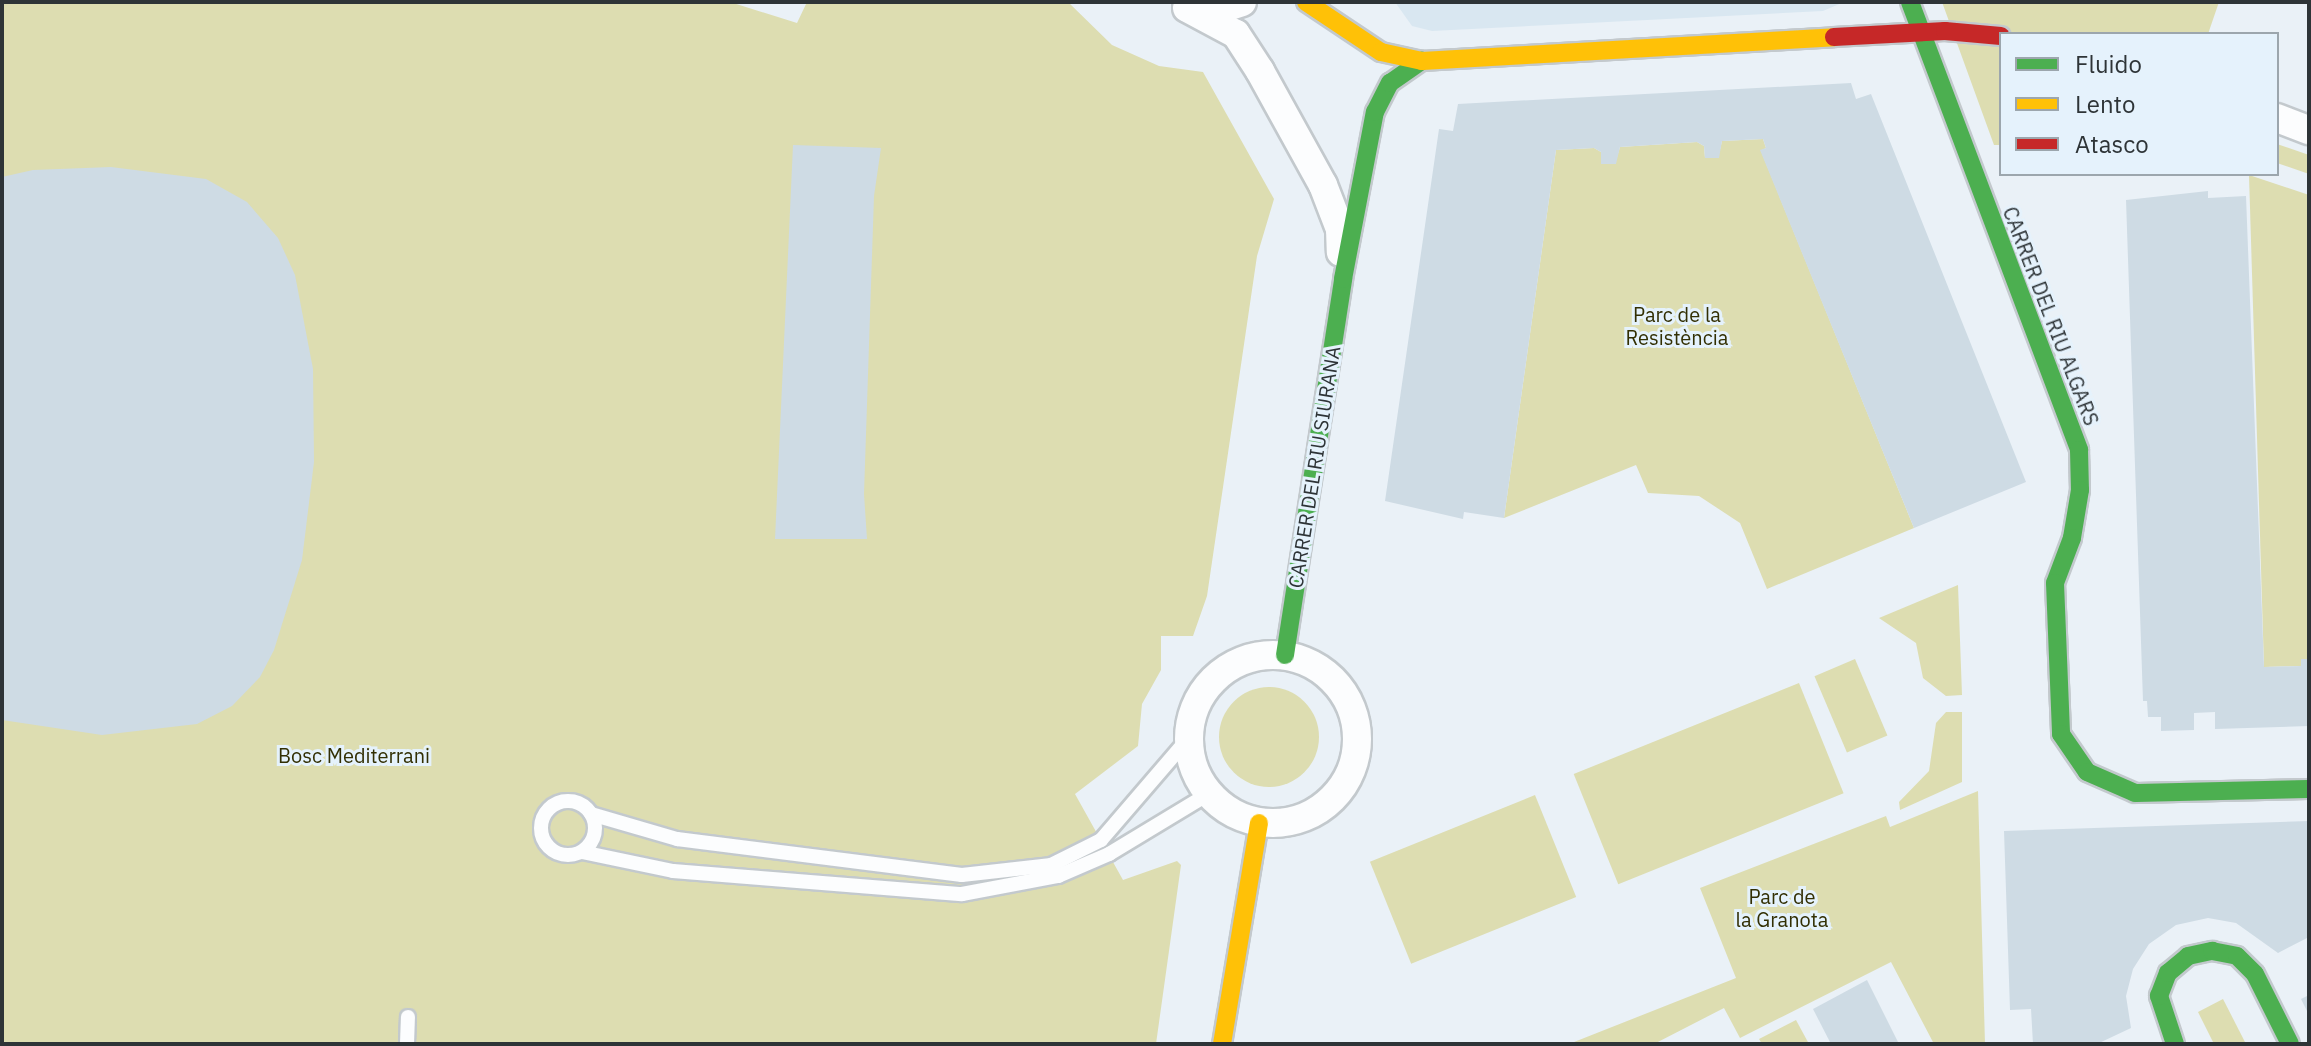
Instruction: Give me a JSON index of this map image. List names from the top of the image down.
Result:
{
  "streets": {
    "street": ["CARRER DEL RIU ALGARS", "CARRER DEL RIU SIURANA"]
  },
  "parks": ["Parc de la Resistència", "Bosc Mediterrani", "Parc de la Granota"],
  "legend": ["Fluido", "Lento", "Atasco"]
}
